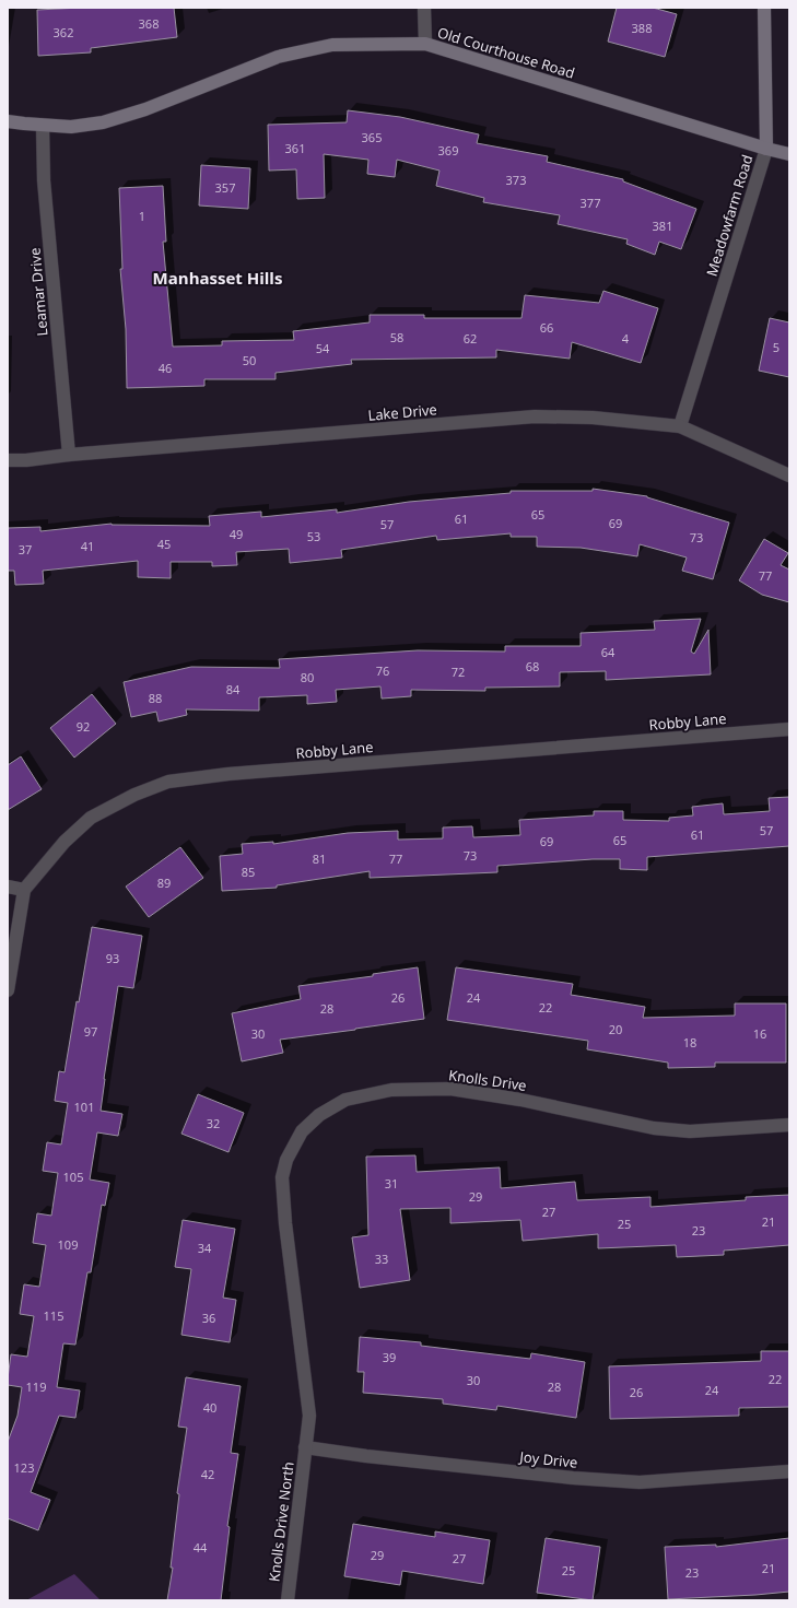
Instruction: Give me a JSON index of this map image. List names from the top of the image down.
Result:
{
  "streets": {
    "street": [
      "Old Courthouse Road",
      "Meadowfarm Road",
      "Leamar Drive",
      "Lake Drive",
      "Robby Lane",
      "Knolls Drive",
      "Joy Drive",
      "Knolls Drive North"
    ]
  },
  "crossings": [
    ["Old Courthouse Road", "Meadowfarm Road"],
    ["Old Courthouse Road", "Leamar Drive"],
    ["Meadowfarm Road", "Lake Drive"],
    ["Leamar Drive", "Lake Drive"],
    ["Knolls Drive", "Joy Drive"],
    ["Knolls Drive", "Knolls Drive North"],
    ["Joy Drive", "Knolls Drive North"]
  ],
  "districts": ["Manhasset Hills"],
  "house_numbers": [
    "368",
    "388",
    "362",
    "365",
    "361",
    "369",
    "373",
    "357",
    "377",
    "1",
    "381",
    "66",
    "58",
    "62",
    "4",
    "5",
    "54",
    "50",
    "46",
    "65",
    "61",
    "69",
    "57",
    "49",
    "53",
    "73",
    "45",
    "41",
    "37",
    "77",
    "64",
    "68",
    "76",
    "72",
    "80",
    "84",
    "88",
    "92",
    "57",
    "61",
    "65",
    "69",
    "73",
    "81",
    "77",
    "85",
    "89",
    "93",
    "26",
    "24",
    "22",
    "28",
    "20",
    "97",
    "30",
    "16",
    "18",
    "101",
    "32",
    "105",
    "31",
    "29",
    "27",
    "21",
    "25",
    "23",
    "109",
    "34",
    "33",
    "115",
    "36",
    "39",
    "22",
    "30",
    "119",
    "28",
    "24",
    "26",
    "40",
    "123",
    "42",
    "44",
    "29",
    "27",
    "21",
    "25",
    "23"
  ]
}
